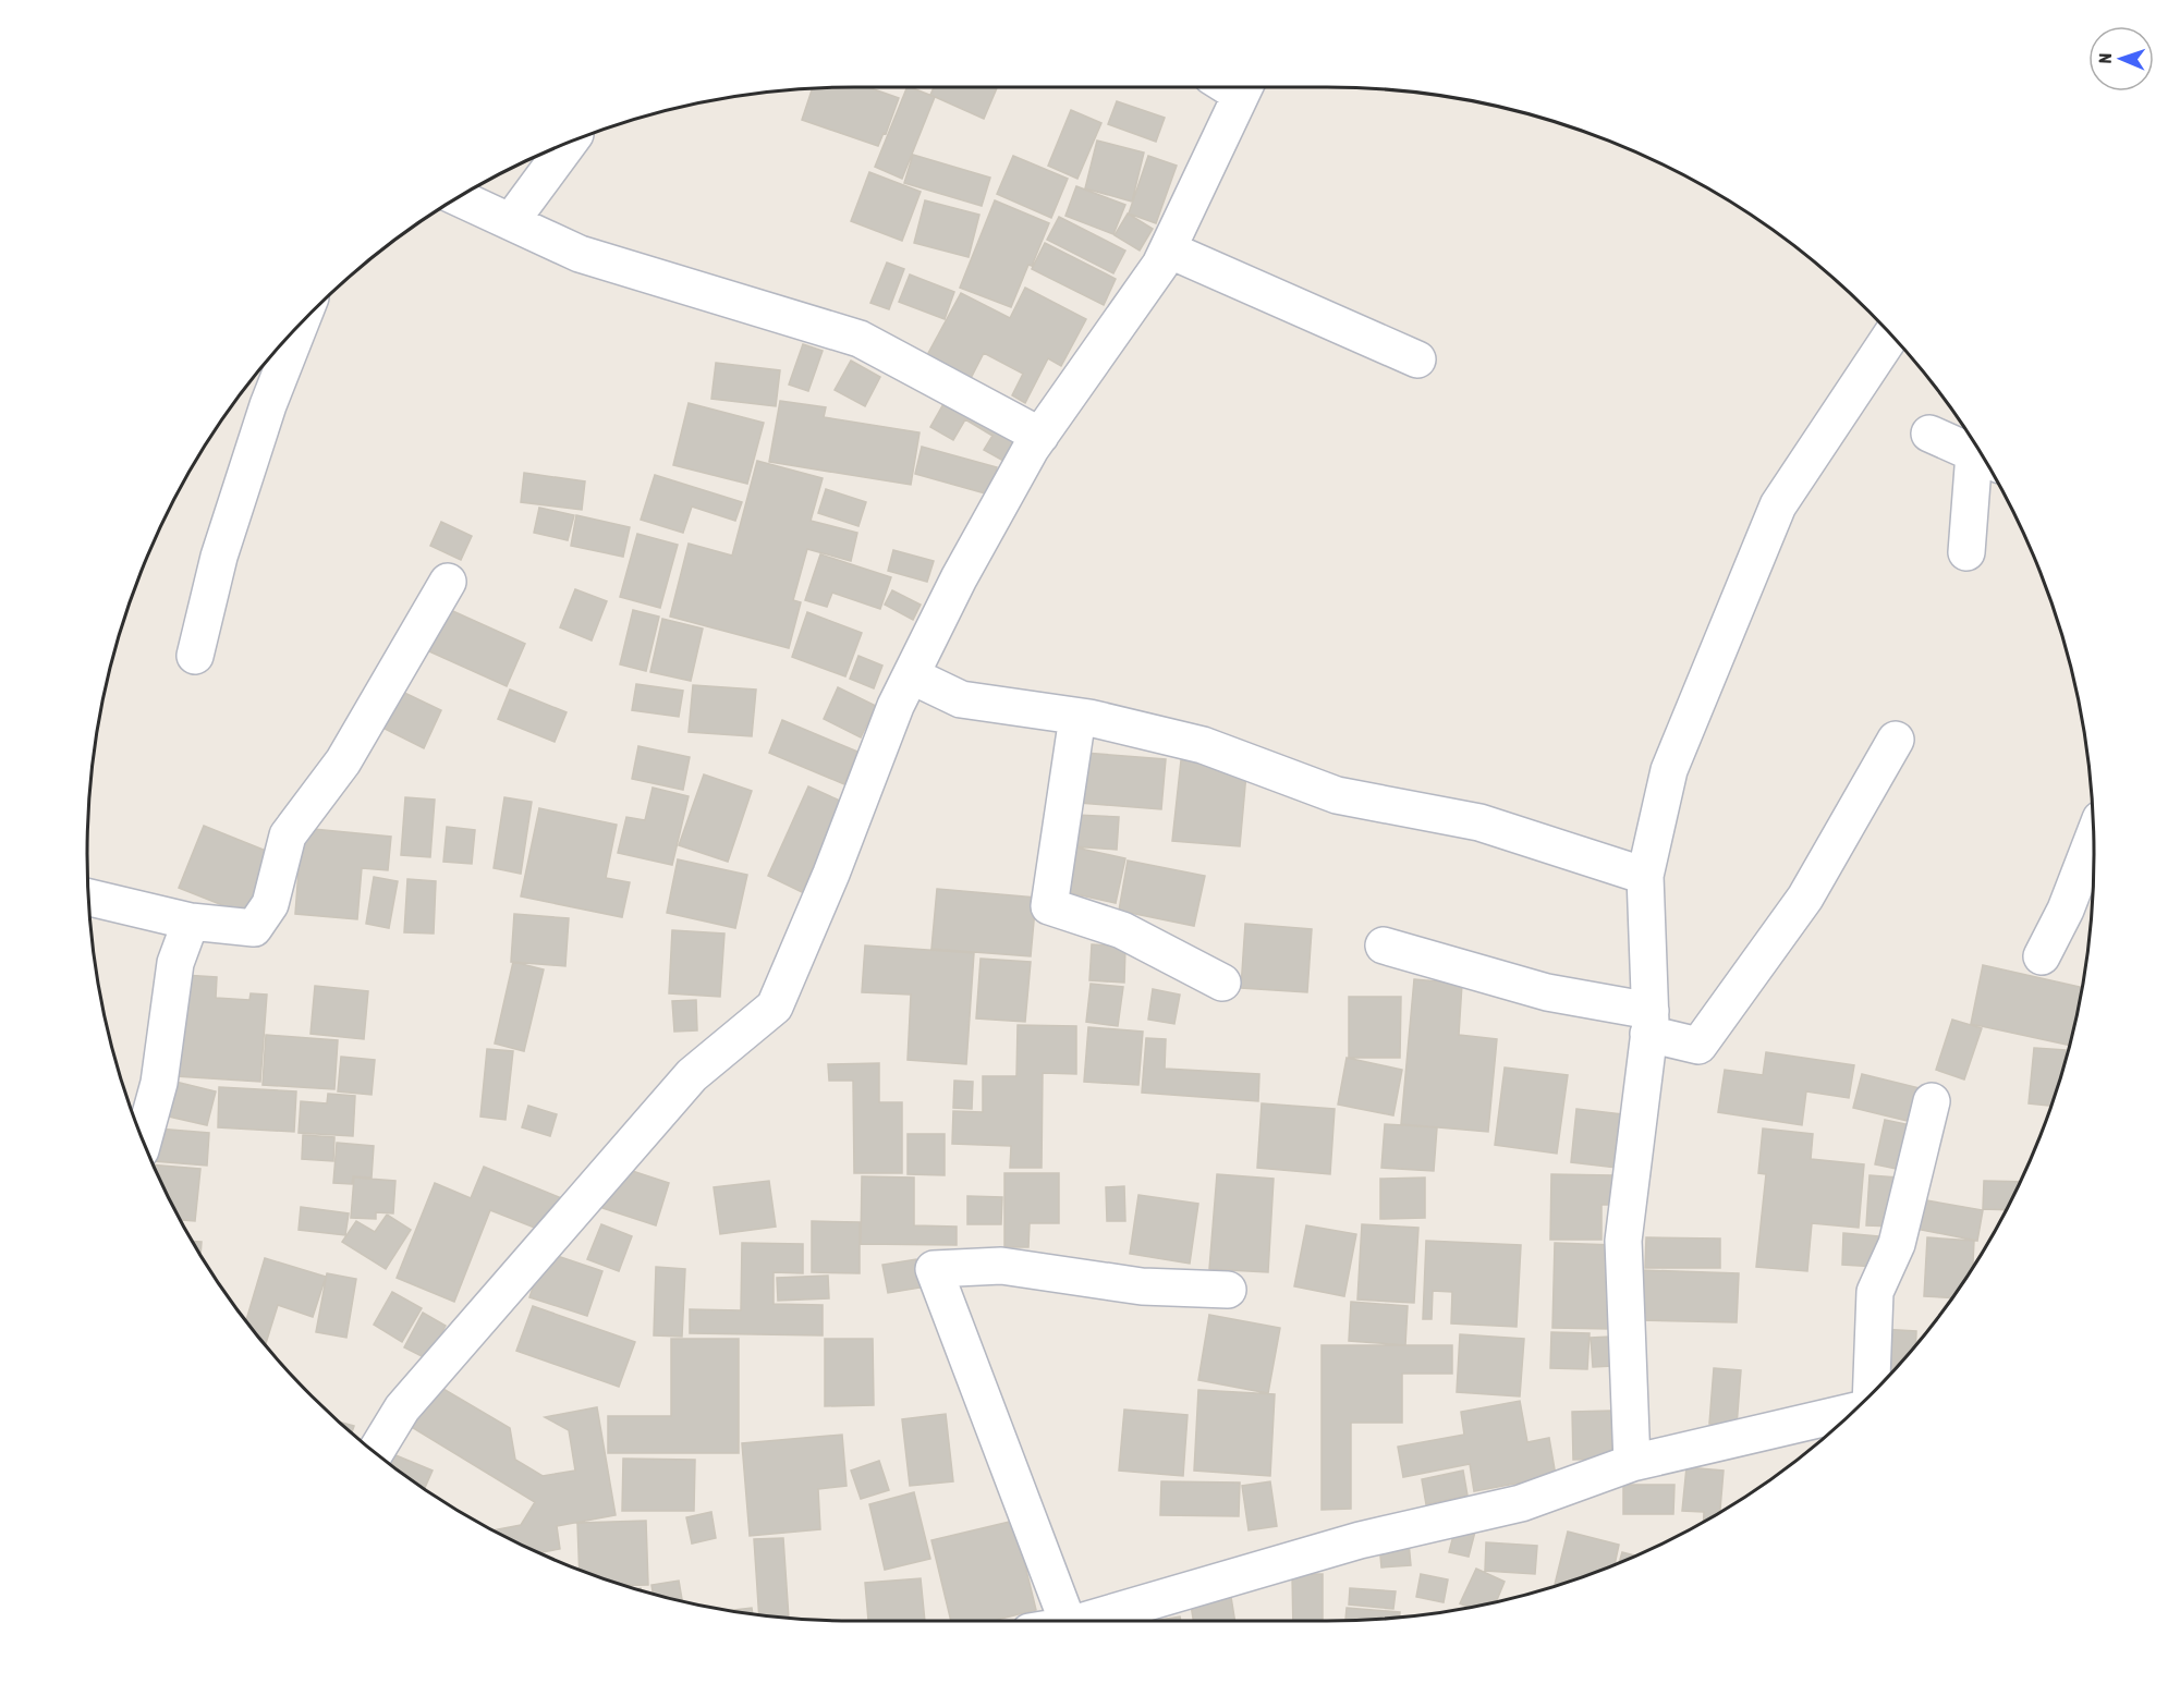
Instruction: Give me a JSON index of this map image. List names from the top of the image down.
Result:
{
  "north": "left"
}
